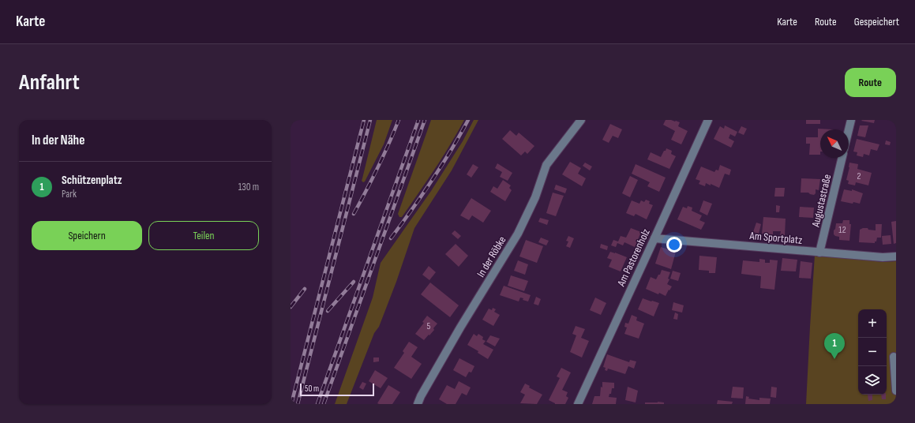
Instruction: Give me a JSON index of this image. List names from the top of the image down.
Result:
{
  "streets": {
    "street": [
      "Augustastraße",
      "Am Sportplatz",
      "In der Röbke",
      "Am Pastorenholz"
    ]
  },
  "crossings": [
    ["Augustastraße", "Am Sportplatz"],
    ["Am Sportplatz", "Am Pastorenholz"]
  ],
  "house_numbers": ["2", "12", "5"],
  "scale_bar": "50 m",
  "north": "top left",
  "page": {
    "header": "Karte",
    "nav": ["Karte", "Route", "Gespeichert"],
    "buttons": [
      "Route",
      ["Speichern", "Teilen"]
    ],
    "title": "Anfahrt",
    "heading": "In der Nähe",
    "list": [
      {
        "mark": "1",
        "name": "Schützenplatz",
        "note": "Park",
        "value": "130 m"
      }
    ],
    "map_buttons": ["+", "−"],
    "pins": "1",
    "scale": "50 m"
  }
}
